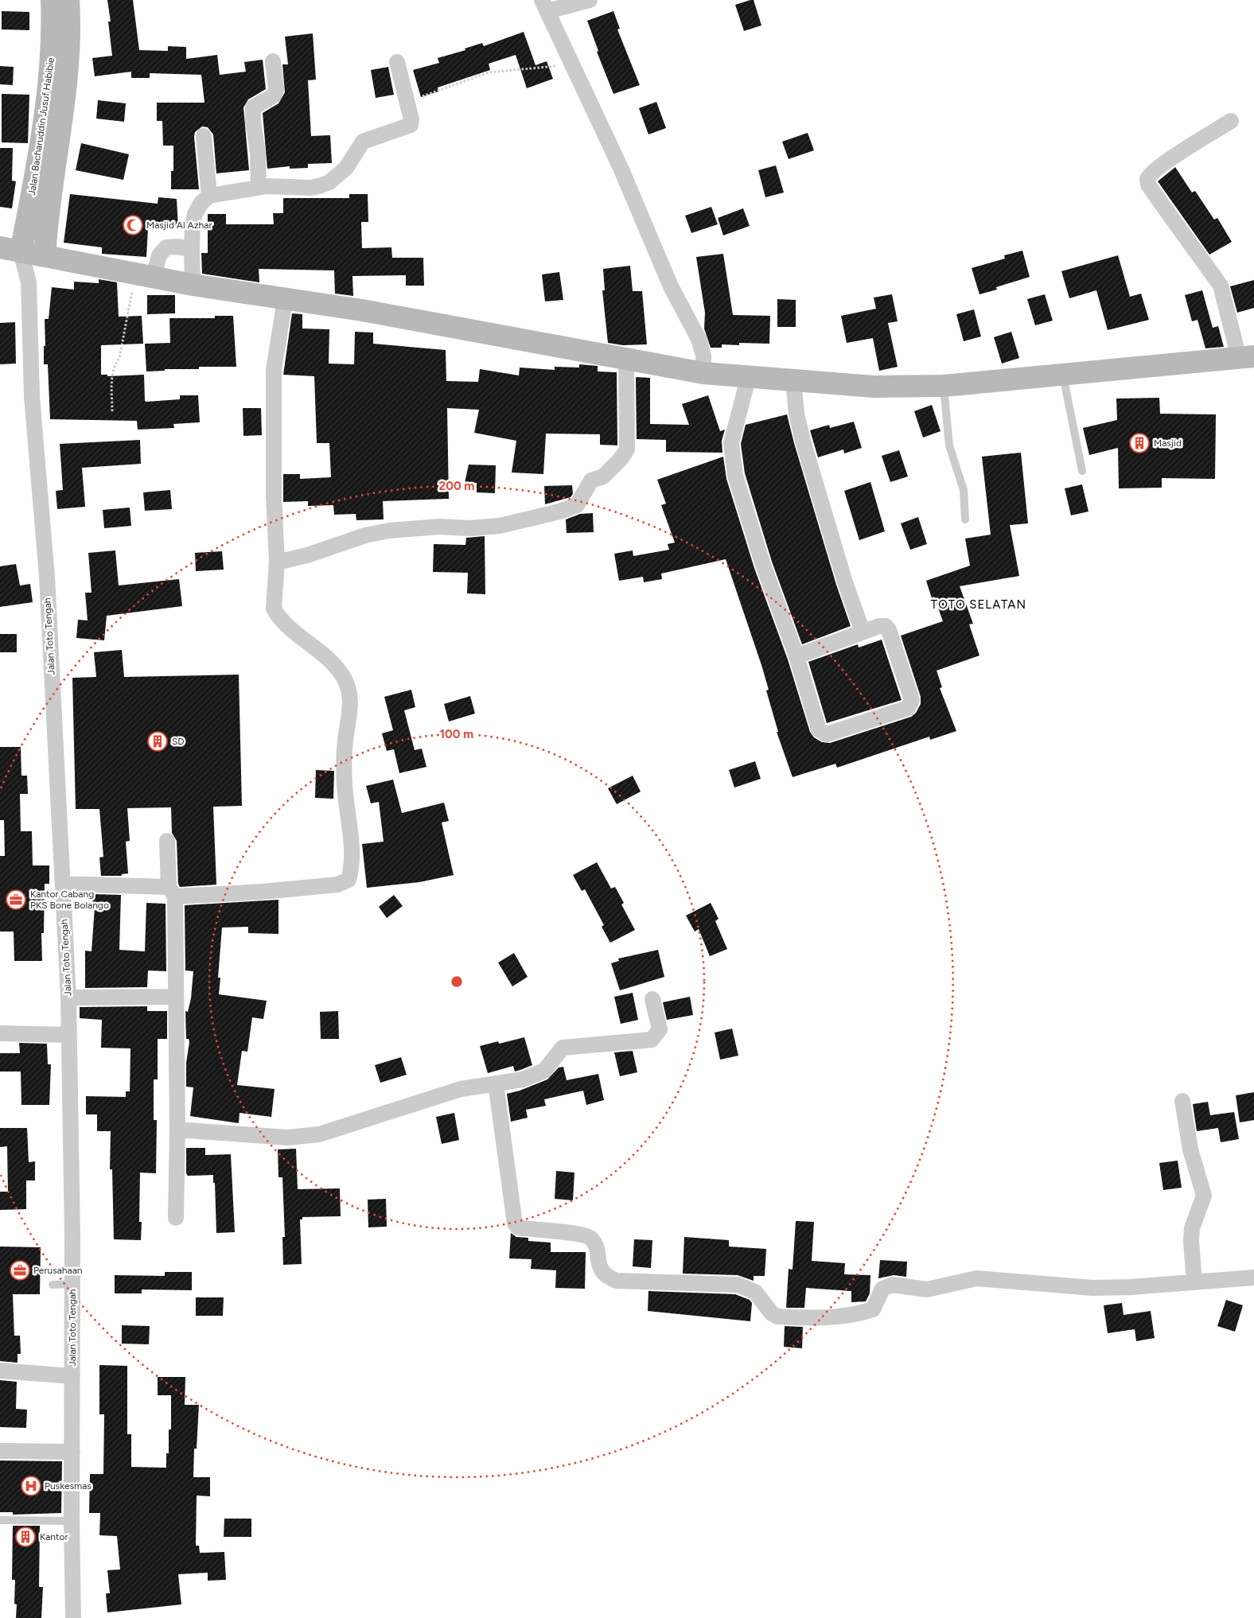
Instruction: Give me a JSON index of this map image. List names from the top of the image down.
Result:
{
  "streets": {
    "main road": ["Jalan Bacharuddin Jusuf Habibie"],
    "street": ["Jalan Toto Tengah"]
  },
  "crossings": [
    ["Jalan Bacharuddin Jusuf Habibie", "Jalan Toto Tengah"]
  ],
  "districts": ["TOTO SELATAN"],
  "places": {
    "mosque": ["Masjid Al Azhar"],
    "building": ["Masjid", "SD", "Kantor"],
    "office": ["Kantor Cabang PKS Bone Bolango", "Perusahaan"],
    "hospital": ["Puskesmas"]
  },
  "rings": ["200 m", "100 m"]
}
